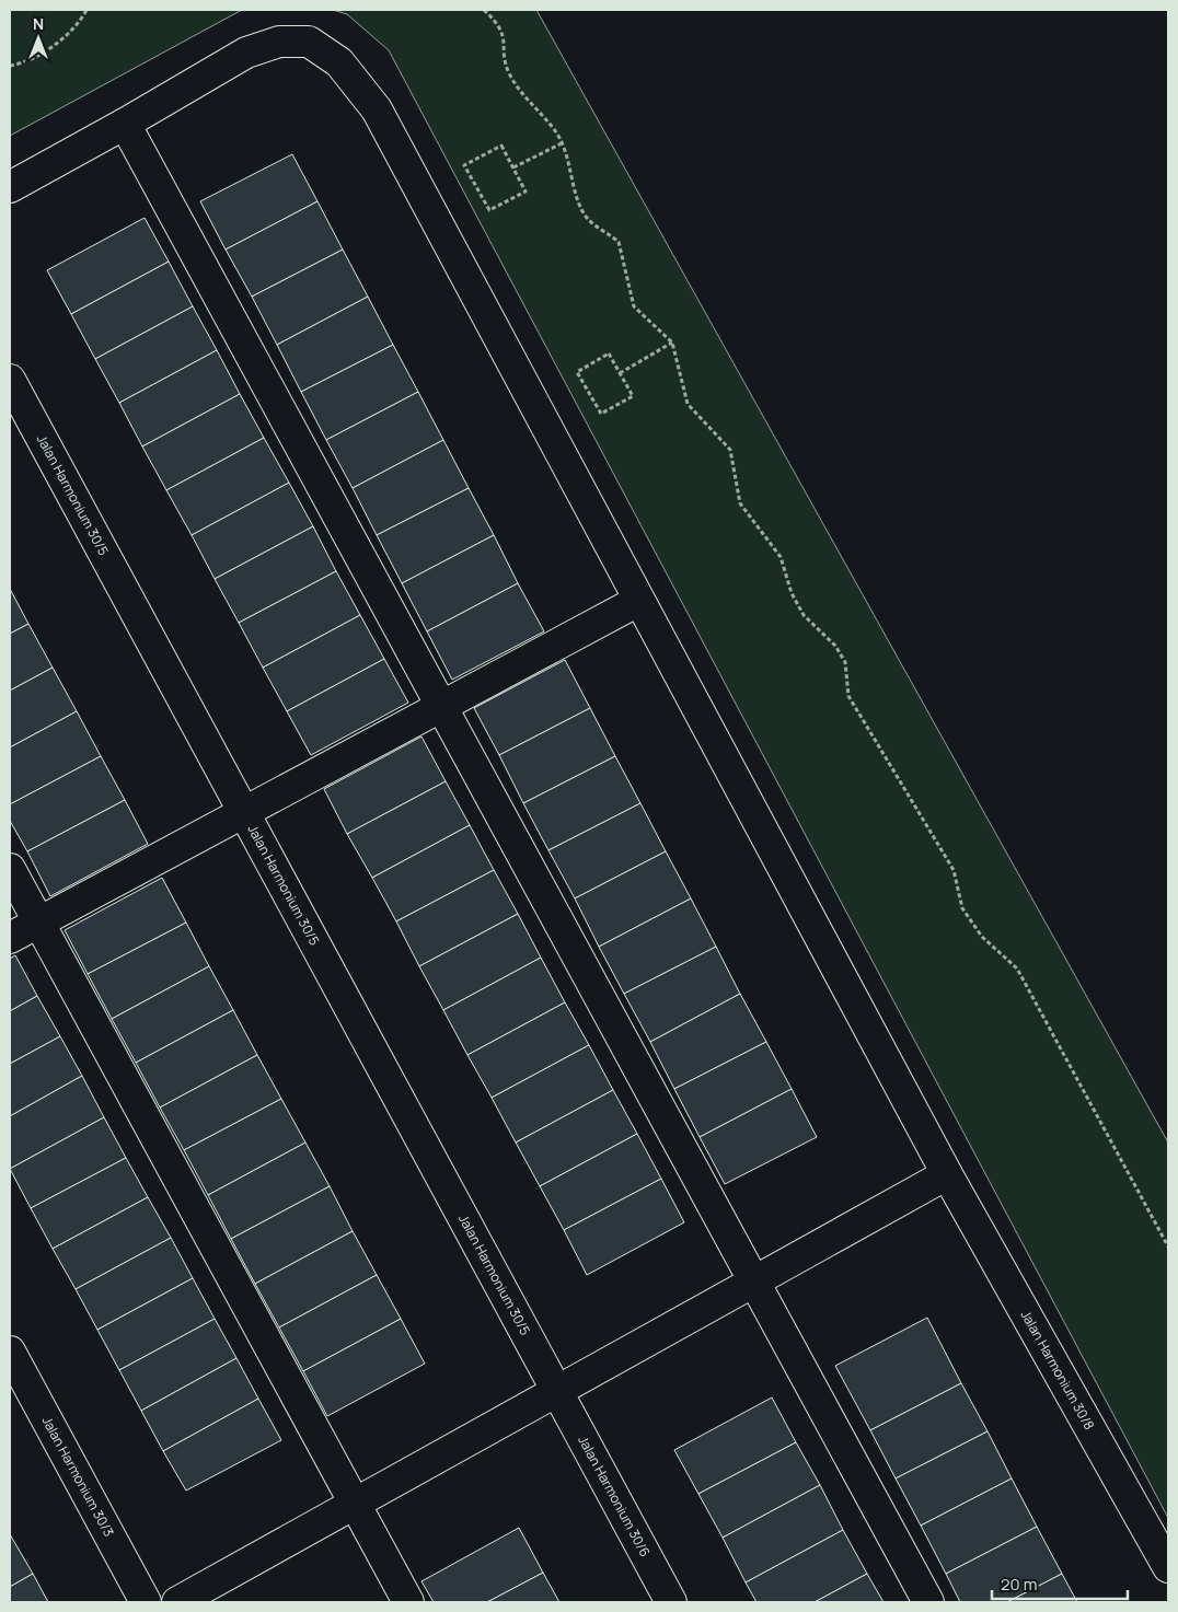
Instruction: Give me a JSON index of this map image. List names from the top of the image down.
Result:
{
  "streets": {
    "street": [
      "Jalan Harmonium 30/5",
      "Jalan Harmonium 30/8",
      "Jalan Harmonium 30/3",
      "Jalan Harmonium 30/6"
    ]
  },
  "crossings": [
    ["Jalan Harmonium 30/5", "Jalan Harmonium 30/6"]
  ],
  "scale_bar": "20 m",
  "north": "top"
}
